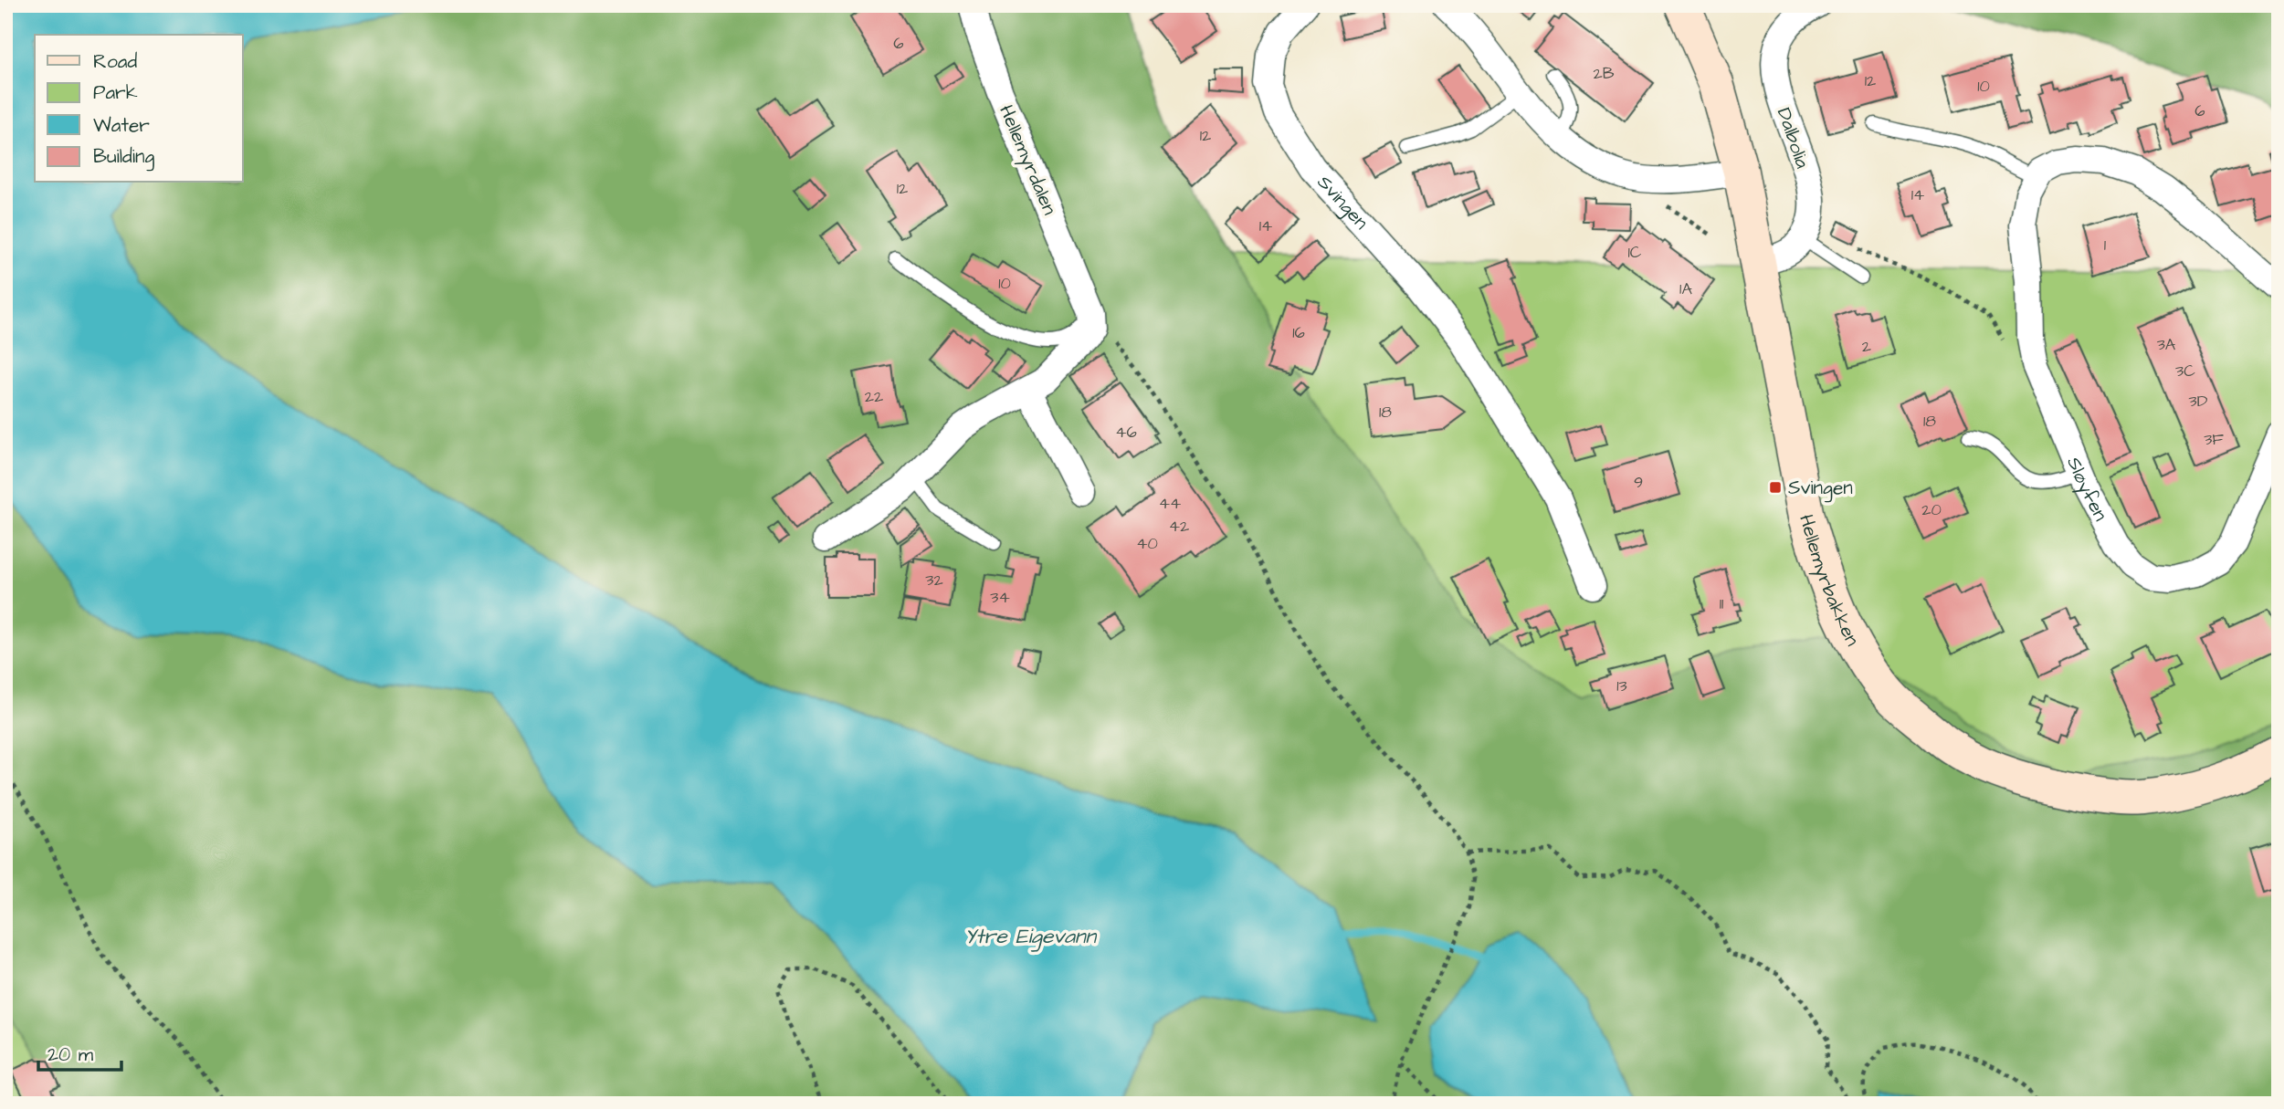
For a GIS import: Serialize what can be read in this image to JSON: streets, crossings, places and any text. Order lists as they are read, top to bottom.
{
  "streets": {
    "street": [
      "Dalbolia",
      "Hellemyrdalen",
      "Svingen",
      "Sløyfen",
      "Hellemyrbakken"
    ]
  },
  "water": ["Ytre Eigevann"],
  "places": {
    "transit": ["Svingen"]
  },
  "house_numbers": [
    "6",
    "2B",
    "12",
    "10",
    "6",
    "12",
    "12",
    "14",
    "14",
    "1",
    "1C",
    "10",
    "1A",
    "16",
    "3A",
    "2",
    "3C",
    "22",
    "3D",
    "18",
    "18",
    "46",
    "3F",
    "9",
    "44",
    "20",
    "42",
    "40",
    "32",
    "34",
    "11",
    "13"
  ],
  "legend": [
    "Road",
    "Park",
    "Water",
    "Building"
  ],
  "scale_bar": "20 m"
}
